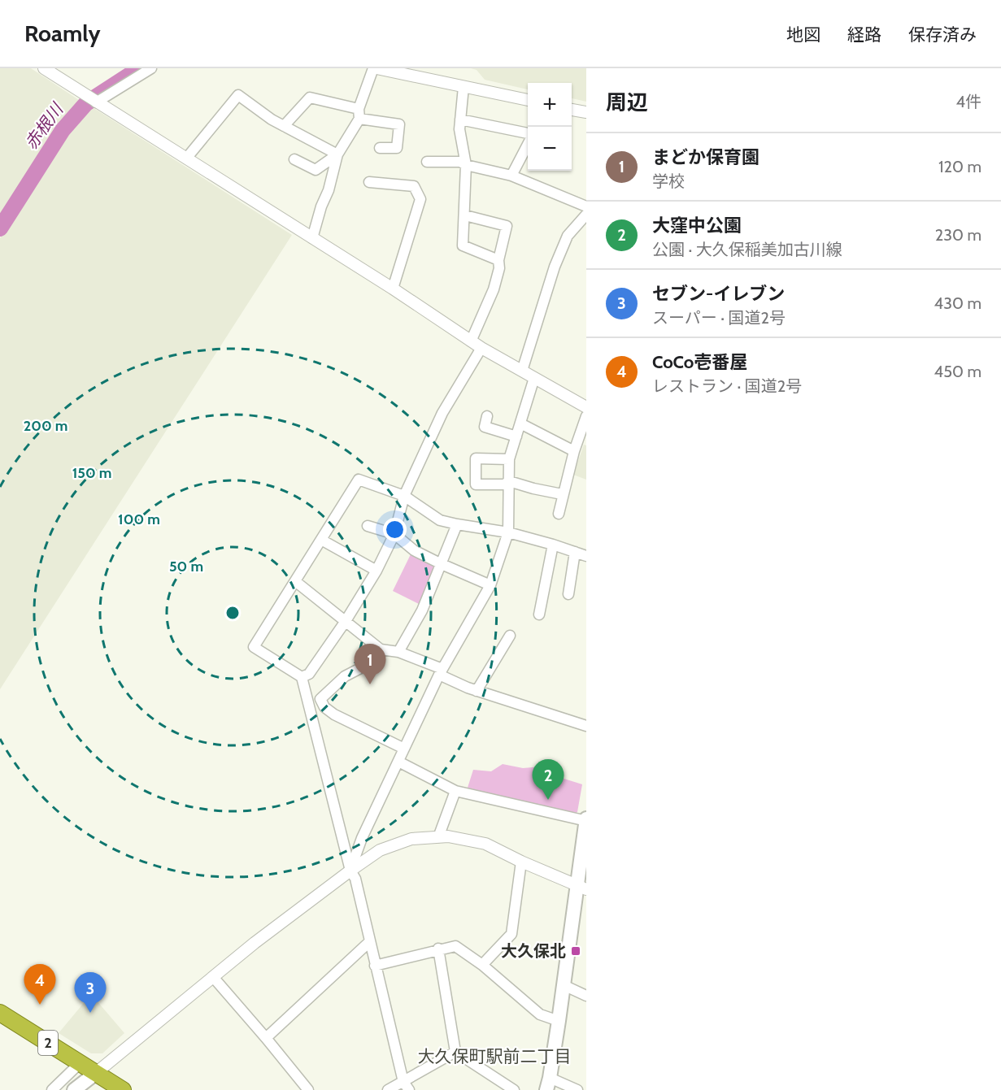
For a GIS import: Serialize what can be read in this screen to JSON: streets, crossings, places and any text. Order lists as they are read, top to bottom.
{
  "streets": {
    "highway": ["2"]
  },
  "districts": ["大久保町駅前二丁目"],
  "water": ["赤根川"],
  "places": {
    "transit": ["大久保北"]
  },
  "page": {
    "header": "Roamly",
    "nav": ["地図", "経路", "保存済み"],
    "heading": ["周辺", "4件"],
    "map_buttons": ["+", "−"],
    "list": [
      {
        "mark": "1",
        "name": "まどか保育園",
        "note": "学校",
        "value": "120 m"
      },
      {
        "mark": "2",
        "name": "大窪中公園",
        "note": "公園 · 大久保稲美加古川線",
        "value": "230 m"
      },
      {
        "mark": "3",
        "name": "セブン-イレブン",
        "note": "スーパー · 国道2号",
        "value": "430 m"
      },
      {
        "mark": "4",
        "name": "CoCo壱番屋",
        "note": "レストラン · 国道2号",
        "value": "450 m"
      }
    ],
    "pins": [
      "1",
      "2",
      "4",
      "3"
    ]
  },
  "rings": [
    "200 m",
    "150 m",
    "100 m",
    "50 m"
  ]
}
